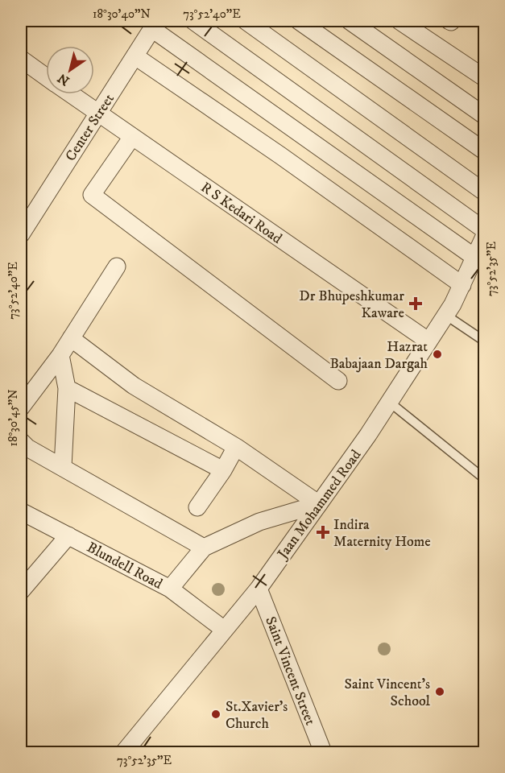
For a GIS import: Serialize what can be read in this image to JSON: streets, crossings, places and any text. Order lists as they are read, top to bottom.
{
  "streets": {
    "street": [
      "Center Street",
      "R S Kedari Road",
      "Jaan Mohammed Road",
      "Blundell Road",
      "Saint Vincent Street"
    ]
  },
  "crossings": [
    ["Center Street", "R S Kedari Road"],
    ["R S Kedari Road", "Jaan Mohammed Road"],
    ["Jaan Mohammed Road", "Blundell Road"],
    ["Jaan Mohammed Road", "Saint Vincent Street"]
  ],
  "places": {
    "health": ["Dr Bhupeshkumar Kaware", "Indira Maternity Home"],
    "other": ["Hazrat Babajaan Dargah", "Saint Vincent's School", "St.Xavier's Church"]
  },
  "north": "bottom left",
  "coordinates": [
    "18°30'40\"N",
    "73°52'40\"E",
    "73°52'35\"E",
    "18°30'45\"N"
  ]
}
